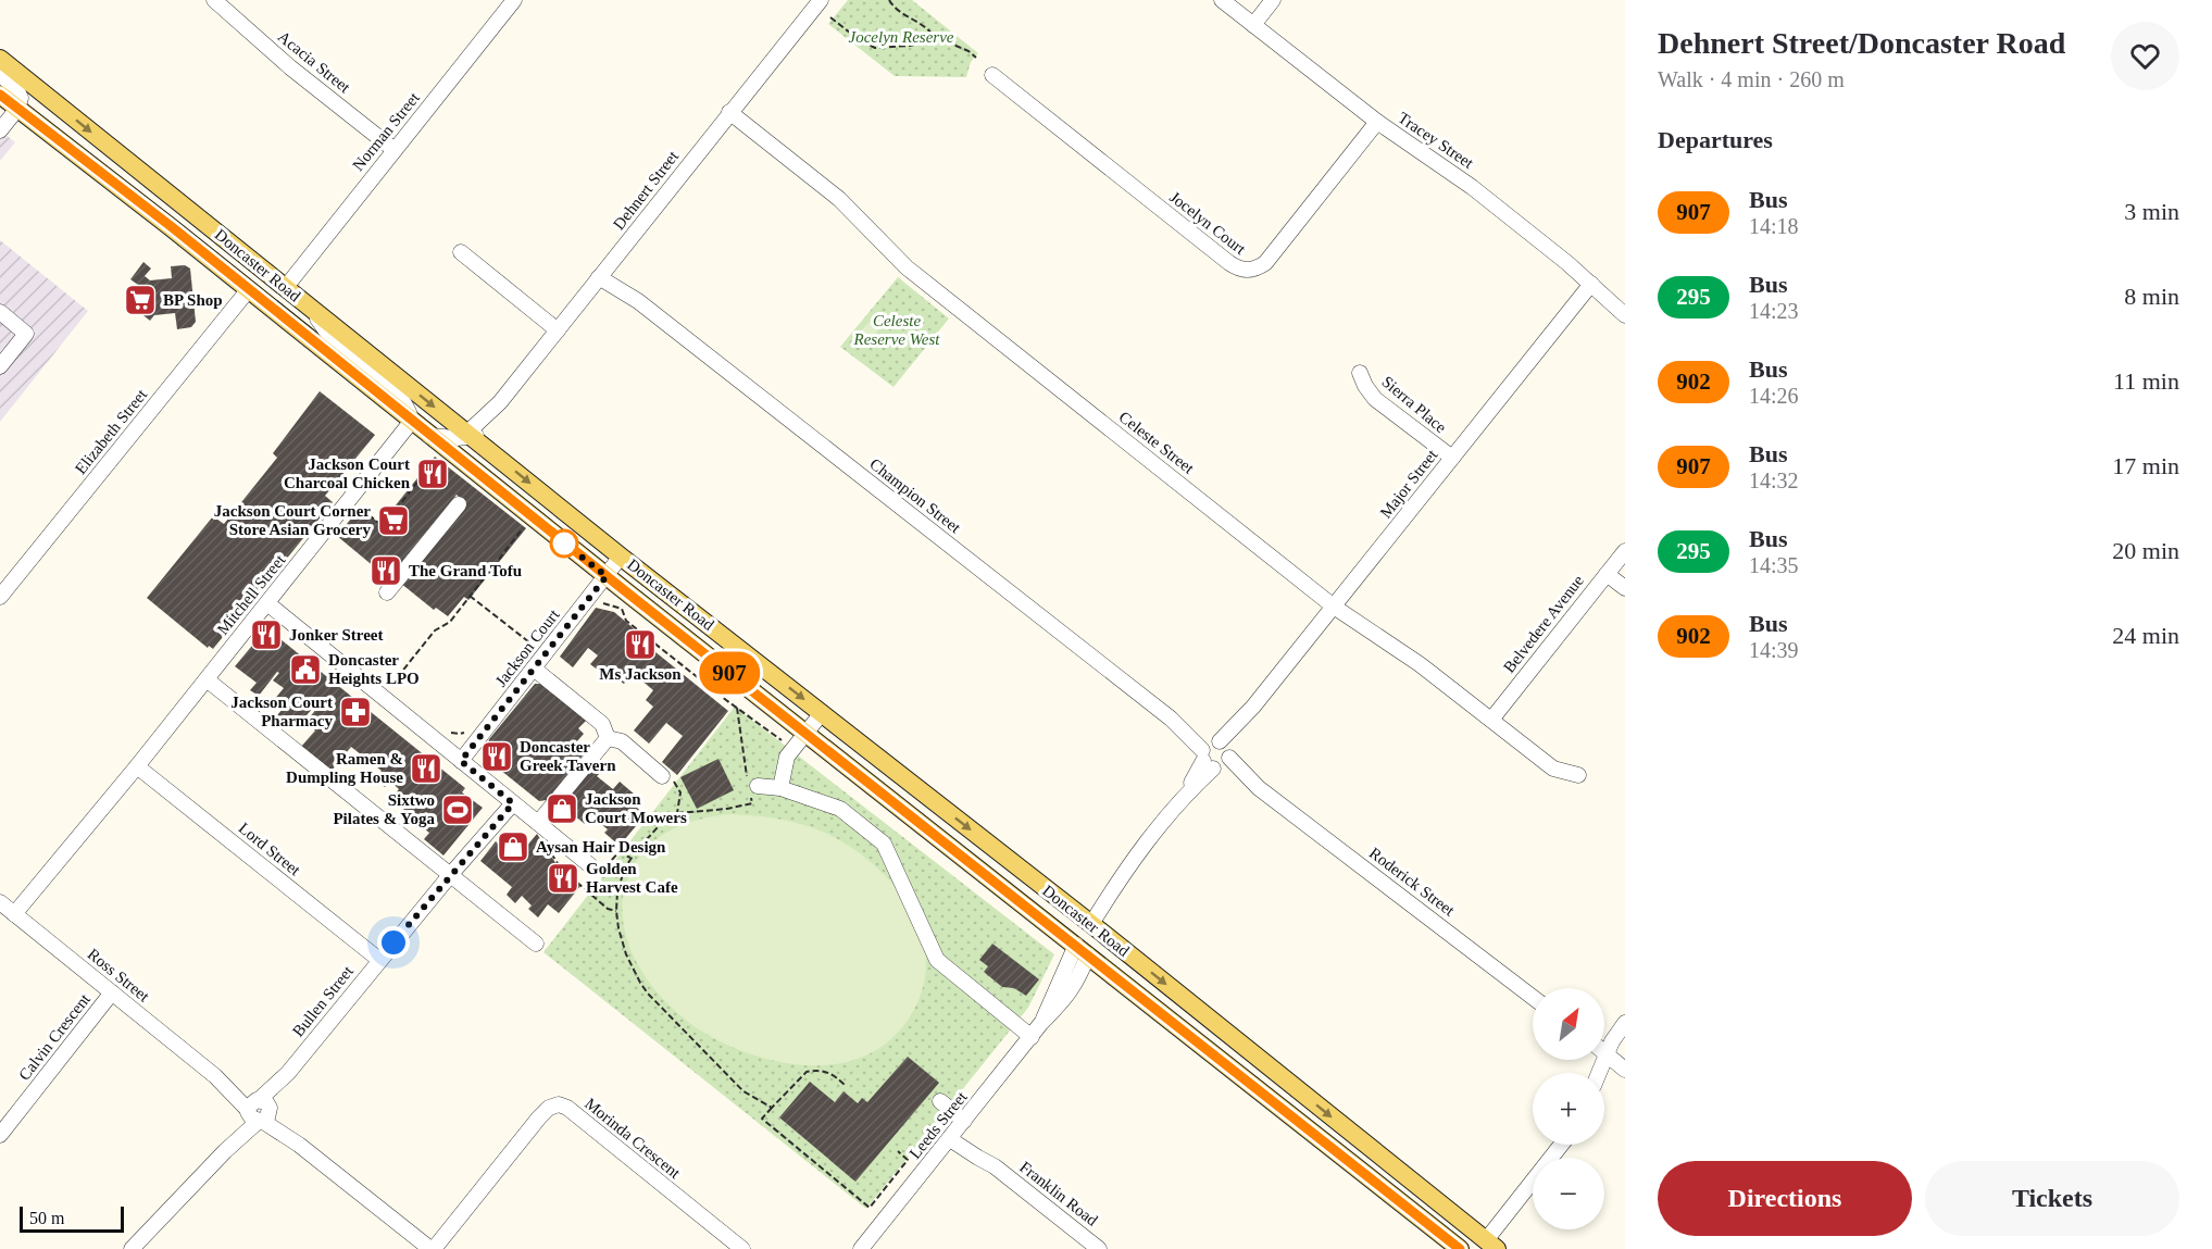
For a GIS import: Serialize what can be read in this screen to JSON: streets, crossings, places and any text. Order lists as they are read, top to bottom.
{
  "streets": {
    "main road": ["Doncaster Road"],
    "street": [
      "Acacia Street",
      "Norman Street",
      "Tracey Street",
      "Dehnert Street",
      "Jocelyn Court",
      "Sierra Place",
      "Elizabeth Street",
      "Celeste Street",
      "Major Street",
      "Champion Street",
      "Mitchell Street",
      "Belvedere Avenue",
      "Jackson Court",
      "Lord Street",
      "Roderick Street",
      "Ross Street",
      "Bullen Street",
      "Calvin Crescent",
      "Leeds Street",
      "Morinda Crescent",
      "Franklin Road"
    ]
  },
  "crossings": [
    ["Acacia Street", "Norman Street"],
    ["Norman Street", "Doncaster Road"],
    ["Tracey Street", "Jocelyn Court"],
    ["Tracey Street", "Major Street"],
    ["Dehnert Street", "Doncaster Road"],
    ["Dehnert Street", "Celeste Street"],
    ["Dehnert Street", "Champion Street"],
    ["Doncaster Road", "Elizabeth Street"],
    ["Doncaster Road", "Major Street"],
    ["Doncaster Road", "Mitchell Street"],
    ["Doncaster Road", "Jackson Court"],
    ["Doncaster Road", "Leeds Street"],
    ["Sierra Place", "Major Street"],
    ["Celeste Street", "Major Street"],
    ["Celeste Street", "Belvedere Avenue"],
    ["Major Street", "Champion Street"],
    ["Major Street", "Roderick Street"],
    ["Champion Street", "Roderick Street"],
    ["Mitchell Street", "Lord Street"],
    ["Mitchell Street", "Ross Street"],
    ["Lord Street", "Bullen Street"],
    ["Ross Street", "Bullen Street"],
    ["Ross Street", "Calvin Crescent"],
    ["Ross Street", "Morinda Crescent"],
    ["Leeds Street", "Franklin Road"]
  ],
  "parks": ["Jocelyn Reserve", "Celeste Reserve West"],
  "places": {
    "supermarket": ["BP Shop", "Jackson Court Corner Store Asian Grocery"],
    "restaurant": [
      "Jackson Court Charcoal Chicken",
      "The Grand Tofu",
      "Jonker Street",
      "Ms Jackson",
      "Doncaster Greek Tavern",
      "Ramen & Dumpling House",
      "Golden Harvest Cafe"
    ],
    "public building": ["Doncaster Heights LPO"],
    "pharmacy": ["Jackson Court Pharmacy"],
    "shop": ["Jackson Court Mowers", "Aysan Hair Design"],
    "sports": ["Sixtwo Pilates & Yoga"]
  },
  "lines": ["bus line 907"],
  "scale_bar": "50 m",
  "north": "top right",
  "page": {
    "on_map": "907",
    "heading": [
      ["Dehnert Street/Doncaster Road", "Walk · 4 min · 260 m"],
      "Departures"
    ],
    "list": [
      {
        "mark": "907",
        "name": "Bus",
        "note": "14:18",
        "value": "3 min"
      },
      {
        "mark": "295",
        "name": "Bus",
        "note": "14:23",
        "value": "8 min"
      },
      {
        "mark": "902",
        "name": "Bus",
        "note": "14:26",
        "value": "11 min"
      },
      {
        "mark": "907",
        "name": "Bus",
        "note": "14:32",
        "value": "17 min"
      },
      {
        "mark": "295",
        "name": "Bus",
        "note": "14:35",
        "value": "20 min"
      },
      {
        "mark": "902",
        "name": "Bus",
        "note": "14:39",
        "value": "24 min"
      }
    ],
    "map_buttons": ["+", "−"],
    "buttons": ["Directions", "Tickets"],
    "scale": "50 m"
  }
}
